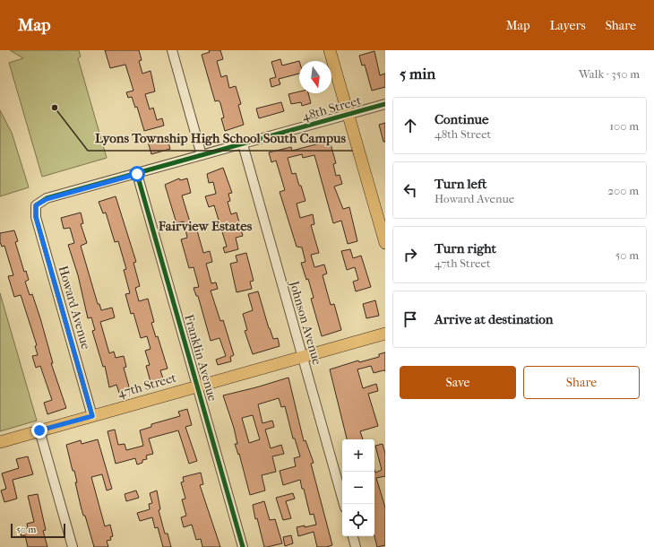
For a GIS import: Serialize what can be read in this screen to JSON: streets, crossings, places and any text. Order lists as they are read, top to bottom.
{
  "streets": {
    "main road": ["47th Street"],
    "street": [
      "48th Street",
      "Howard Avenue",
      "Johnson Avenue",
      "Franklin Avenue"
    ]
  },
  "crossings": [
    ["48th Street", "Howard Avenue"],
    ["48th Street", "Johnson Avenue"],
    ["48th Street", "Franklin Avenue"],
    ["Howard Avenue", "47th Street"],
    ["Johnson Avenue", "47th Street"],
    ["Franklin Avenue", "47th Street"]
  ],
  "districts": ["Fairview Estates"],
  "places": ["Lyons Township High School South Campus"],
  "scale_bar": "50 m",
  "north": "bottom",
  "page": {
    "header": "Map",
    "nav": ["Map", "Layers", "Share"],
    "heading": ["5 min", "Walk · 350 m"],
    "list": [
      ["Continue", "48th Street", "100 m"],
      ["Turn left", "Howard Avenue", "200 m"],
      ["Turn right", "47th Street", "50 m"],
      "Arrive at destination"
    ],
    "buttons": ["Save", "Share"],
    "map_buttons": ["+", "−"],
    "scale": "50 m"
  }
}
